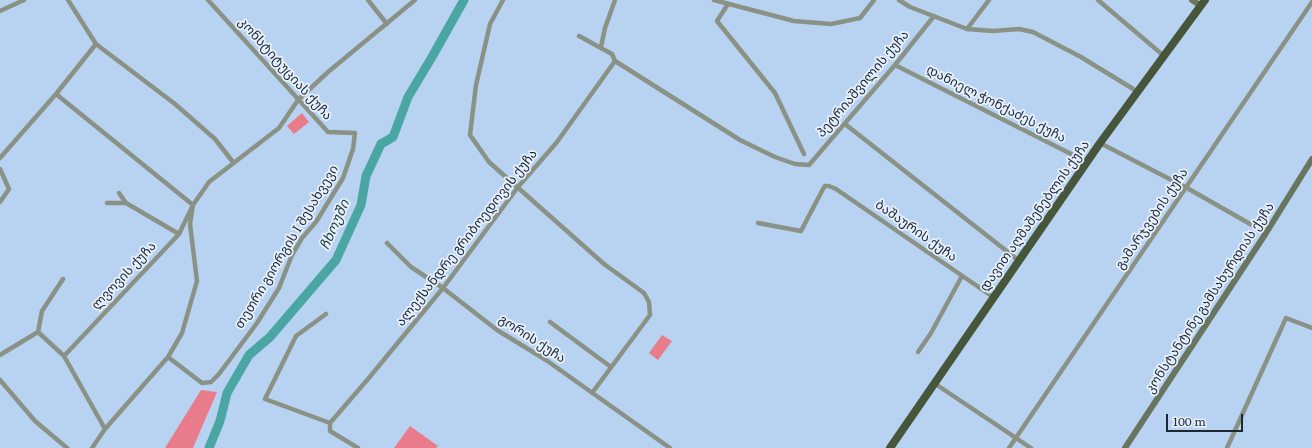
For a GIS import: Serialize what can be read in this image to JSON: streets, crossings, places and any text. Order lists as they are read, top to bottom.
{
  "streets": {
    "highway": ["დავით აღმაშენებლის ქუჩა"],
    "main road": ["კონსტანტინე გამსახურდიას ქუჩა"],
    "street": [
      "კონსტიტუციას ქუჩა",
      "პეტრიაშვილის ქუჩა",
      "დანიელ ჭონქაძეს ქუჩა",
      "გამარჯვების ქუჩა",
      "ბაშაურის ქუჩა",
      "ალექსანდრე გრიბოედოვის ქუჩა",
      "თეთრი გიორგის I შესახვევი",
      "ლვოვის ქუჩა",
      "გორის ქუჩა"
    ]
  },
  "crossings": [
    ["კონსტიტუციას ქუჩა", "თეთრი გიორგის I შესახვევი"],
    ["კონსტიტუციას ქუჩა", "ლვოვის ქუჩა"],
    ["პეტრიაშვილის ქუჩა", "დანიელ ჭონქაძეს ქუჩა"],
    ["პეტრიაშვილის ქუჩა", "ალექსანდრე გრიბოედოვის ქუჩა"],
    ["დანიელ ჭონქაძეს ქუჩა", "დავით აღმაშენებლის ქუჩა"],
    ["დავით აღმაშენებლის ქუჩა", "ბაშაურის ქუჩა"],
    ["ალექსანდრე გრიბოედოვის ქუჩა", "გორის ქუჩა"]
  ],
  "water": ["ჩხოუში"],
  "scale_bar": "100 m"
}
